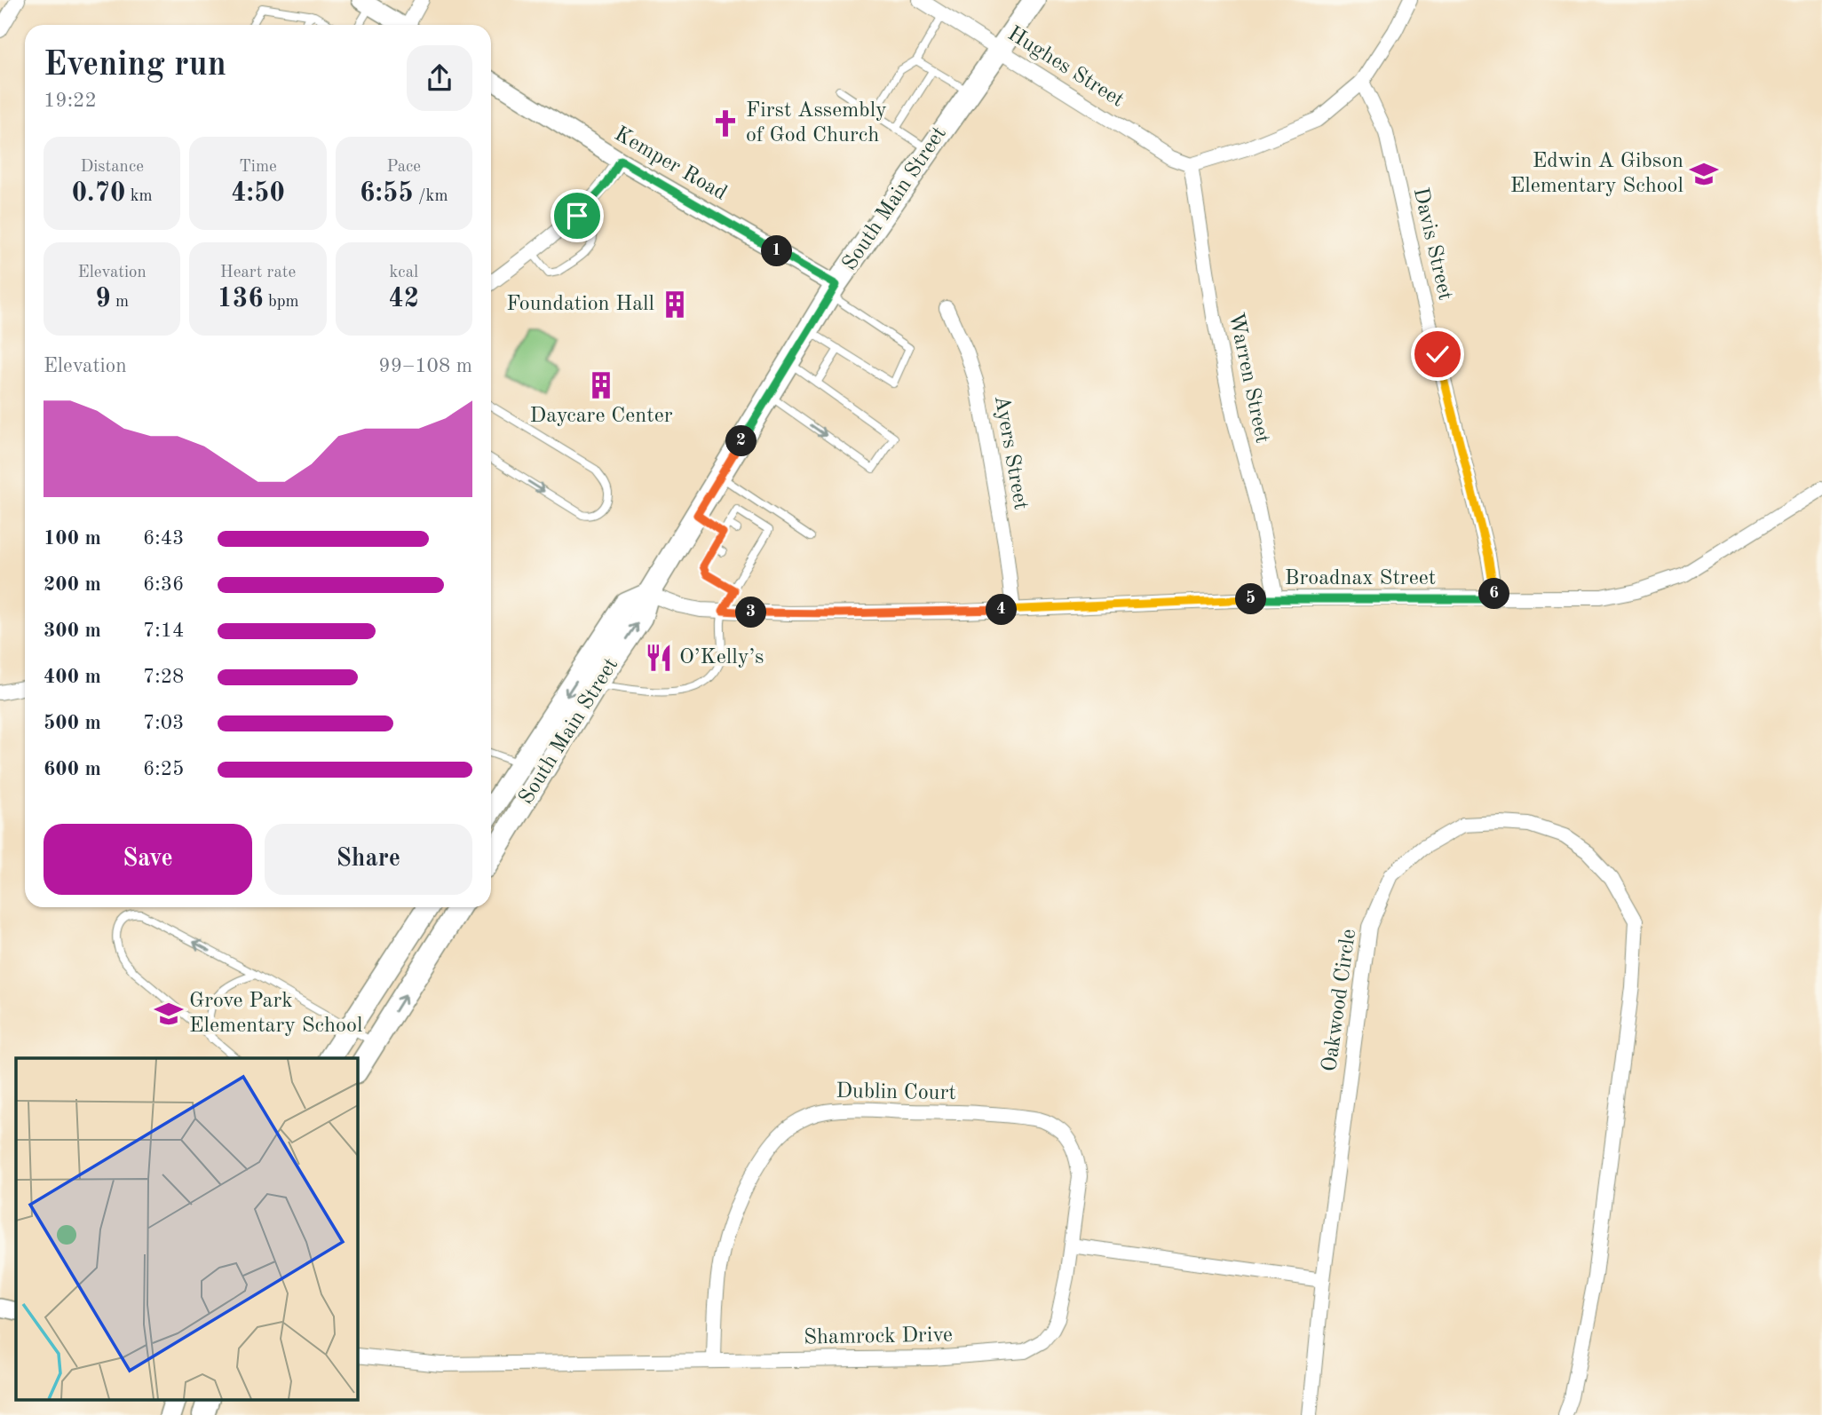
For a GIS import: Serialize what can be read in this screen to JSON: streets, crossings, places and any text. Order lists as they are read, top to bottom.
{
  "streets": {
    "main road": ["South Main Street"],
    "street": [
      "Hughes Street",
      "Kemper Road",
      "Davis Street",
      "Warren Street",
      "Ayers Street",
      "Broadnax Street",
      "Oakwood Circle",
      "Dublin Court",
      "Shamrock Drive"
    ]
  },
  "crossings": [
    ["Hughes Street", "South Main Street"],
    ["Hughes Street", "Warren Street"],
    ["Kemper Road", "South Main Street"],
    ["South Main Street", "Broadnax Street"],
    ["Davis Street", "Broadnax Street"],
    ["Warren Street", "Broadnax Street"],
    ["Ayers Street", "Broadnax Street"],
    ["Dublin Court", "Shamrock Drive"]
  ],
  "places": {
    "church": ["First Assembly of God Church"],
    "school or university": ["Edwin A Gibson Elementary School", "Grove Park Elementary School"],
    "building": ["Foundation Hall", "Daycare Center"],
    "restaurant": ["O’Kelly’s"]
  },
  "page": {
    "heading": ["Evening run", "19:22"],
    "stats": [
      ["Distance", "0.70 km"],
      ["Time", "4:50"],
      ["Pace", "6:55 /km"],
      ["Elevation", "9 m"],
      ["Heart rate", "136 bpm"],
      ["kcal", "42"]
    ],
    "pins": [
      "1",
      "2",
      "6",
      "5",
      "4",
      "3"
    ],
    "chart": ["Elevation", "99–108 m"],
    "list": [
      {
        "name": "100 m",
        "note": "6:43"
      },
      {
        "name": "200 m",
        "note": "6:36"
      },
      {
        "name": "300 m",
        "note": "7:14"
      },
      {
        "name": "400 m",
        "note": "7:28"
      },
      {
        "name": "500 m",
        "note": "7:03"
      },
      {
        "name": "600 m",
        "note": "6:25"
      }
    ],
    "buttons": ["Save", "Share"]
  }
}
